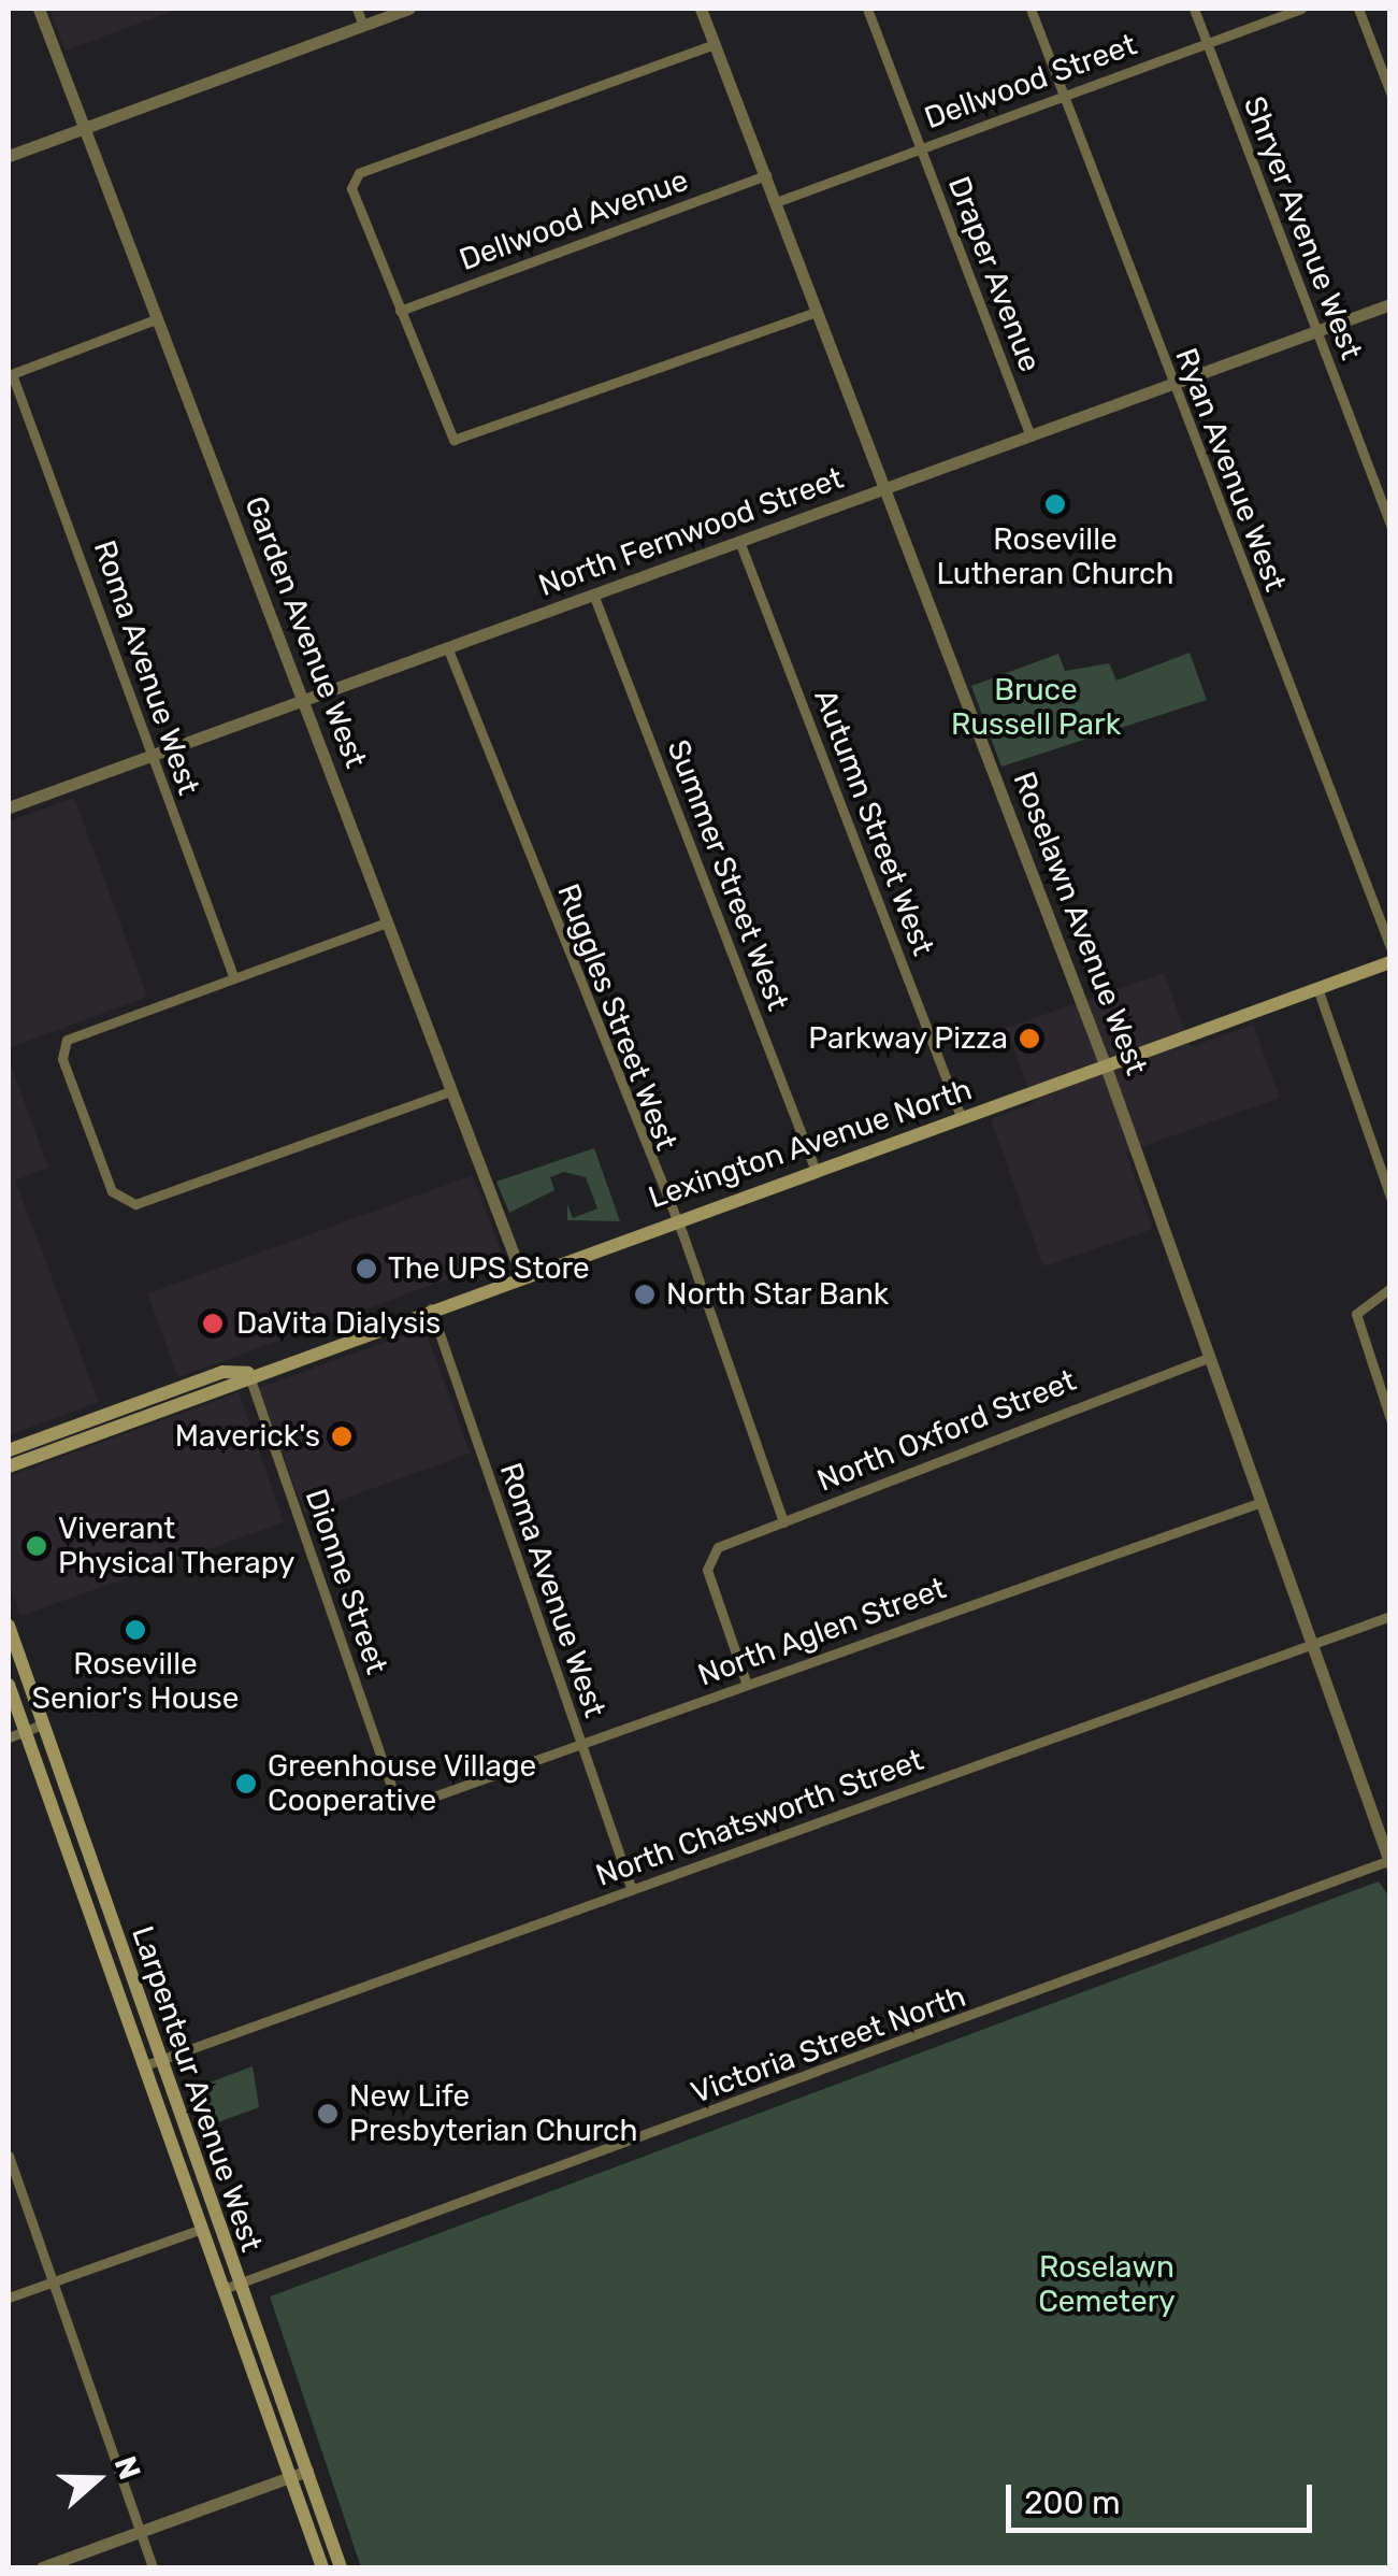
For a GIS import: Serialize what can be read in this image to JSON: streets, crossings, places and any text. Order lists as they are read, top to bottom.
{
  "streets": {
    "main road": ["Lexington Avenue North", "Larpenteur Avenue West"],
    "street": [
      "Dellwood Street",
      "Dellwood Avenue",
      "Shryer Avenue West",
      "Draper Avenue",
      "Ryan Avenue West",
      "North Fernwood Street",
      "Garden Avenue West",
      "Roma Avenue West",
      "Autumn Street West",
      "Summer Street West",
      "Roselawn Avenue West",
      "Ruggles Street West",
      "North Oxford Street",
      "Dionne Street",
      "North Aglen Street",
      "North Chatsworth Street",
      "Victoria Street North"
    ]
  },
  "crossings": [
    ["Dellwood Street", "Shryer Avenue West"],
    ["Dellwood Street", "Draper Avenue"],
    ["Dellwood Street", "Ryan Avenue West"],
    ["Dellwood Street", "Roselawn Avenue West"],
    ["Dellwood Avenue", "Roselawn Avenue West"],
    ["Shryer Avenue West", "North Fernwood Street"],
    ["Draper Avenue", "North Fernwood Street"],
    ["Ryan Avenue West", "North Fernwood Street"],
    ["North Fernwood Street", "Garden Avenue West"],
    ["North Fernwood Street", "Roma Avenue West"],
    ["North Fernwood Street", "Autumn Street West"],
    ["North Fernwood Street", "Summer Street West"],
    ["North Fernwood Street", "Roselawn Avenue West"],
    ["North Fernwood Street", "Ruggles Street West"],
    ["Garden Avenue West", "Lexington Avenue North"],
    ["Roma Avenue West", "Lexington Avenue North"],
    ["Roma Avenue West", "North Aglen Street"],
    ["Roma Avenue West", "North Chatsworth Street"],
    ["Autumn Street West", "Lexington Avenue North"],
    ["Summer Street West", "Lexington Avenue North"],
    ["Roselawn Avenue West", "Lexington Avenue North"],
    ["Roselawn Avenue West", "North Oxford Street"],
    ["Roselawn Avenue West", "North Aglen Street"],
    ["Roselawn Avenue West", "North Chatsworth Street"],
    ["Roselawn Avenue West", "Victoria Street North"],
    ["Ruggles Street West", "Lexington Avenue North"],
    ["Ruggles Street West", "North Oxford Street"],
    ["Lexington Avenue North", "Dionne Street"],
    ["North Oxford Street", "North Aglen Street"],
    ["Dionne Street", "North Aglen Street"],
    ["North Chatsworth Street", "Larpenteur Avenue West"],
    ["Victoria Street North", "Larpenteur Avenue West"]
  ],
  "parks": ["Bruce Russell Park", "Roselawn Cemetery"],
  "places": [
    "Roseville Lutheran Church",
    "Parkway Pizza",
    "The UPS Store",
    "North Star Bank",
    "DaVita Dialysis",
    "Maverick's",
    "Viverant Physical Therapy",
    "Roseville Senior's House",
    "Greenhouse Village Cooperative",
    "New Life Presbyterian Church"
  ],
  "scale_bar": "200 m",
  "north": "right"
}
